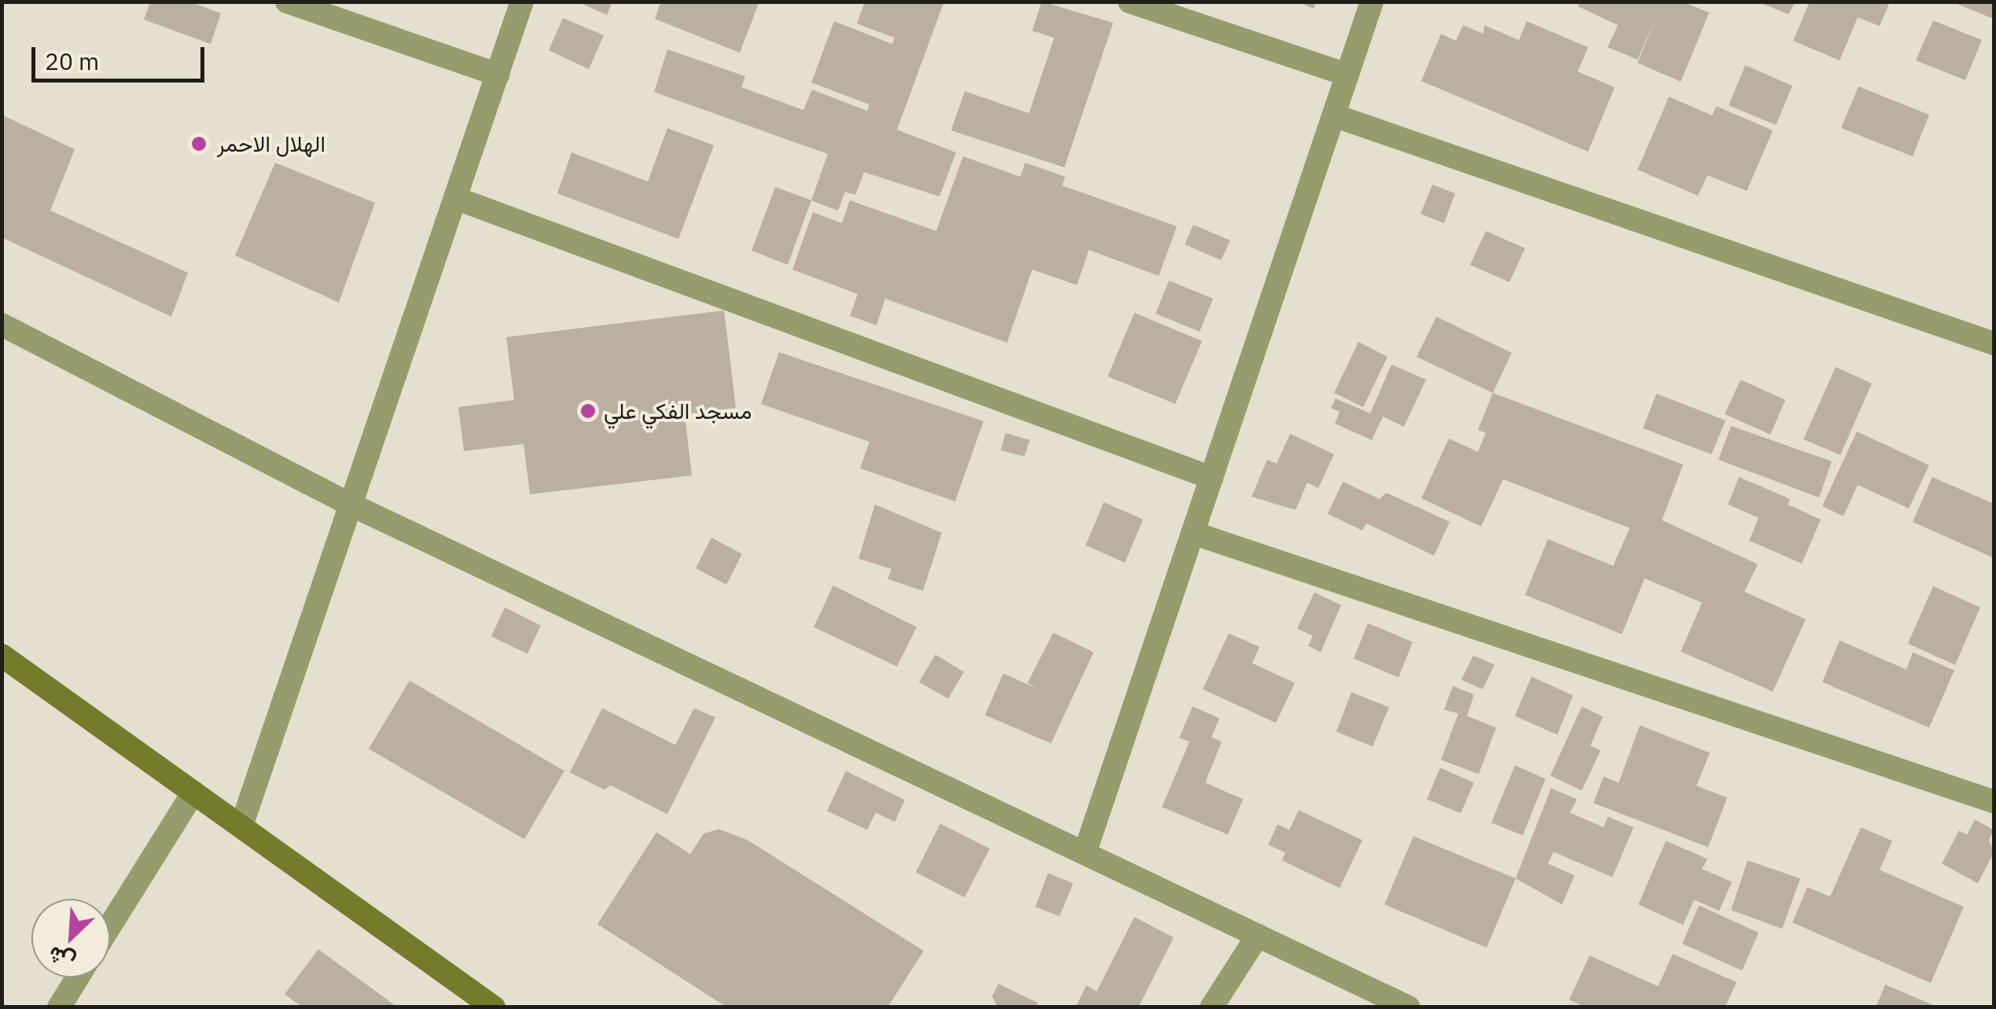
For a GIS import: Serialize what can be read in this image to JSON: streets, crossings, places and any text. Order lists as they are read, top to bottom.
{
  "places": ["الهلال الاحمر", "مسجد الفكي علي"],
  "scale_bar": "20 m",
  "north": "bottom left"
}
